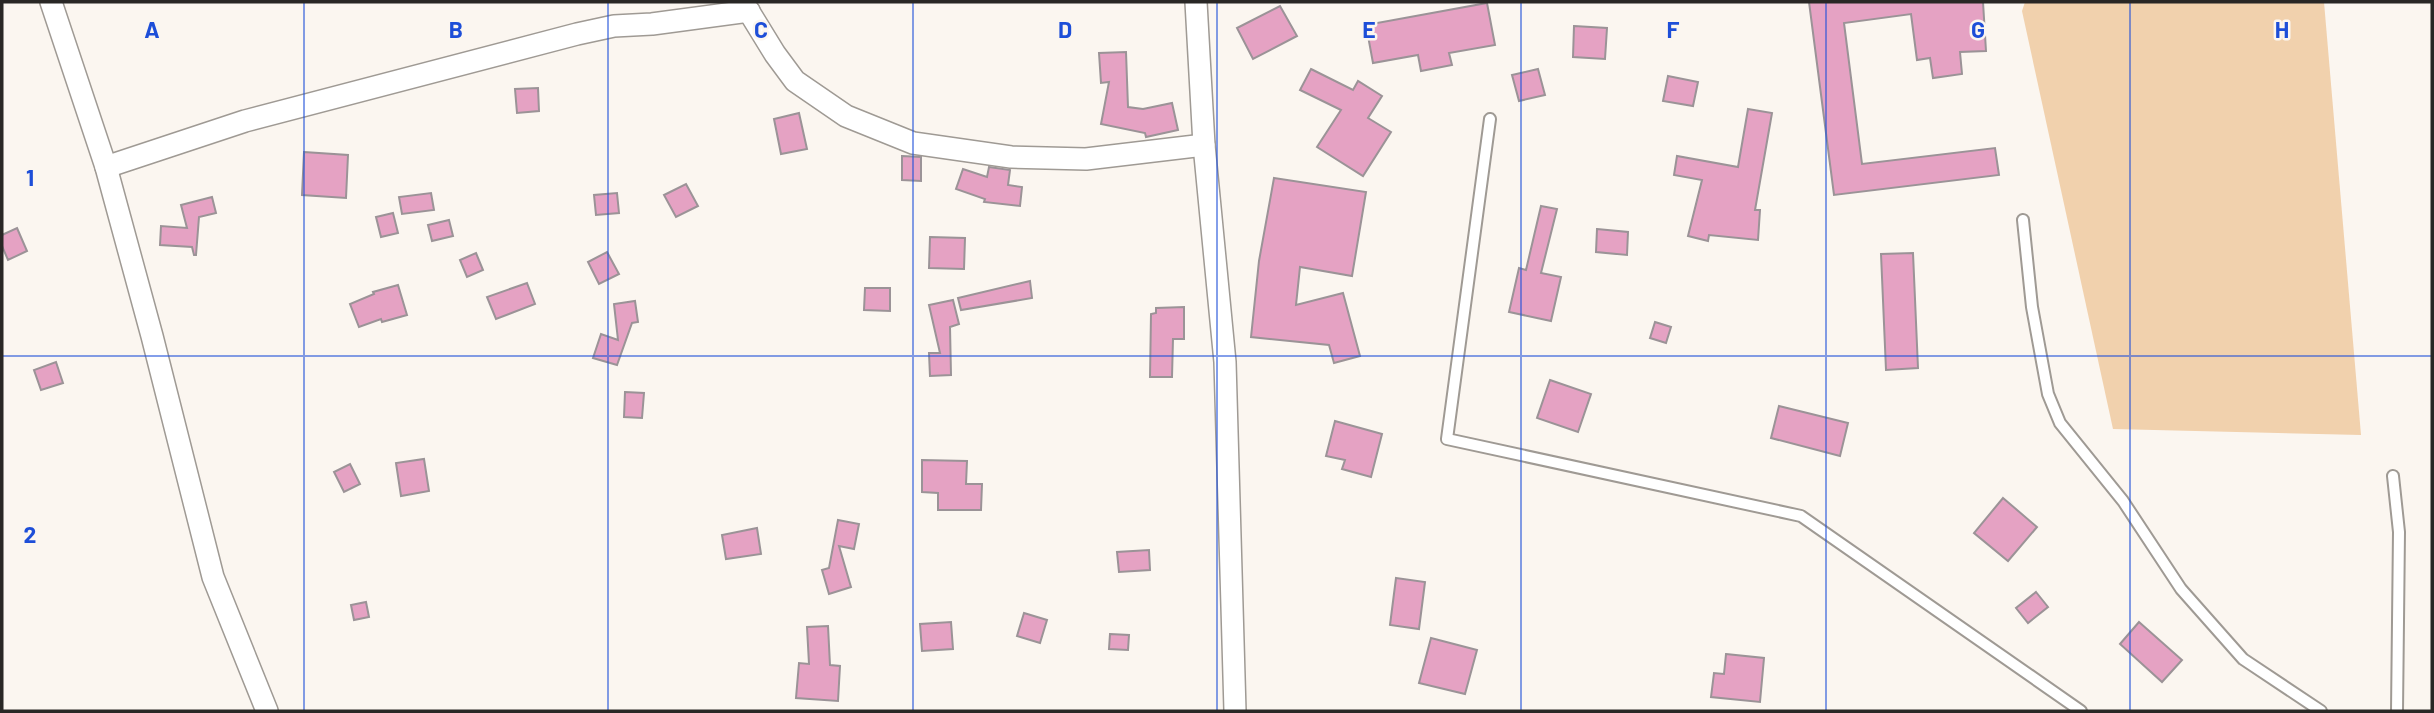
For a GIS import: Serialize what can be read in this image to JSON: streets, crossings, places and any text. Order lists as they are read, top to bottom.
{
  "grid": {
    "columns": [
      "A",
      "B",
      "C",
      "D",
      "E",
      "F",
      "G",
      "H"
    ],
    "rows": ["1", "2"]
  }
}
